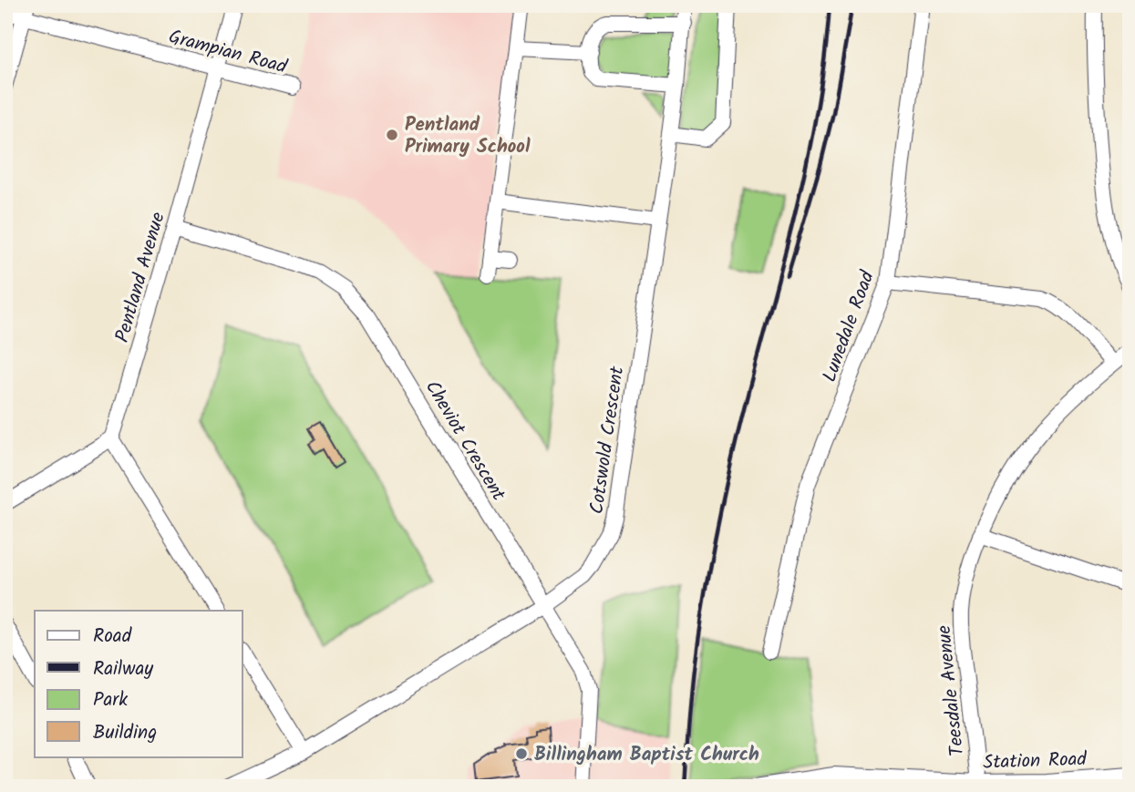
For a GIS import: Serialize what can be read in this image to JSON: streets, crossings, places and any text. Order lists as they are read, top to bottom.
{
  "streets": {
    "street": [
      "Grampian Road",
      "Pentland Avenue",
      "Lunedale Road",
      "Cheviot Crescent",
      "Cotswold Crescent",
      "Teesdale Avenue",
      "Station Road"
    ]
  },
  "crossings": [
    ["Grampian Road", "Pentland Avenue"],
    ["Pentland Avenue", "Cheviot Crescent"],
    ["Cheviot Crescent", "Cotswold Crescent"],
    ["Teesdale Avenue", "Station Road"]
  ],
  "places": ["Pentland Primary School", "Billingham Baptist Church"],
  "legend": [
    "Road",
    "Railway",
    "Park",
    "Building"
  ]
}
